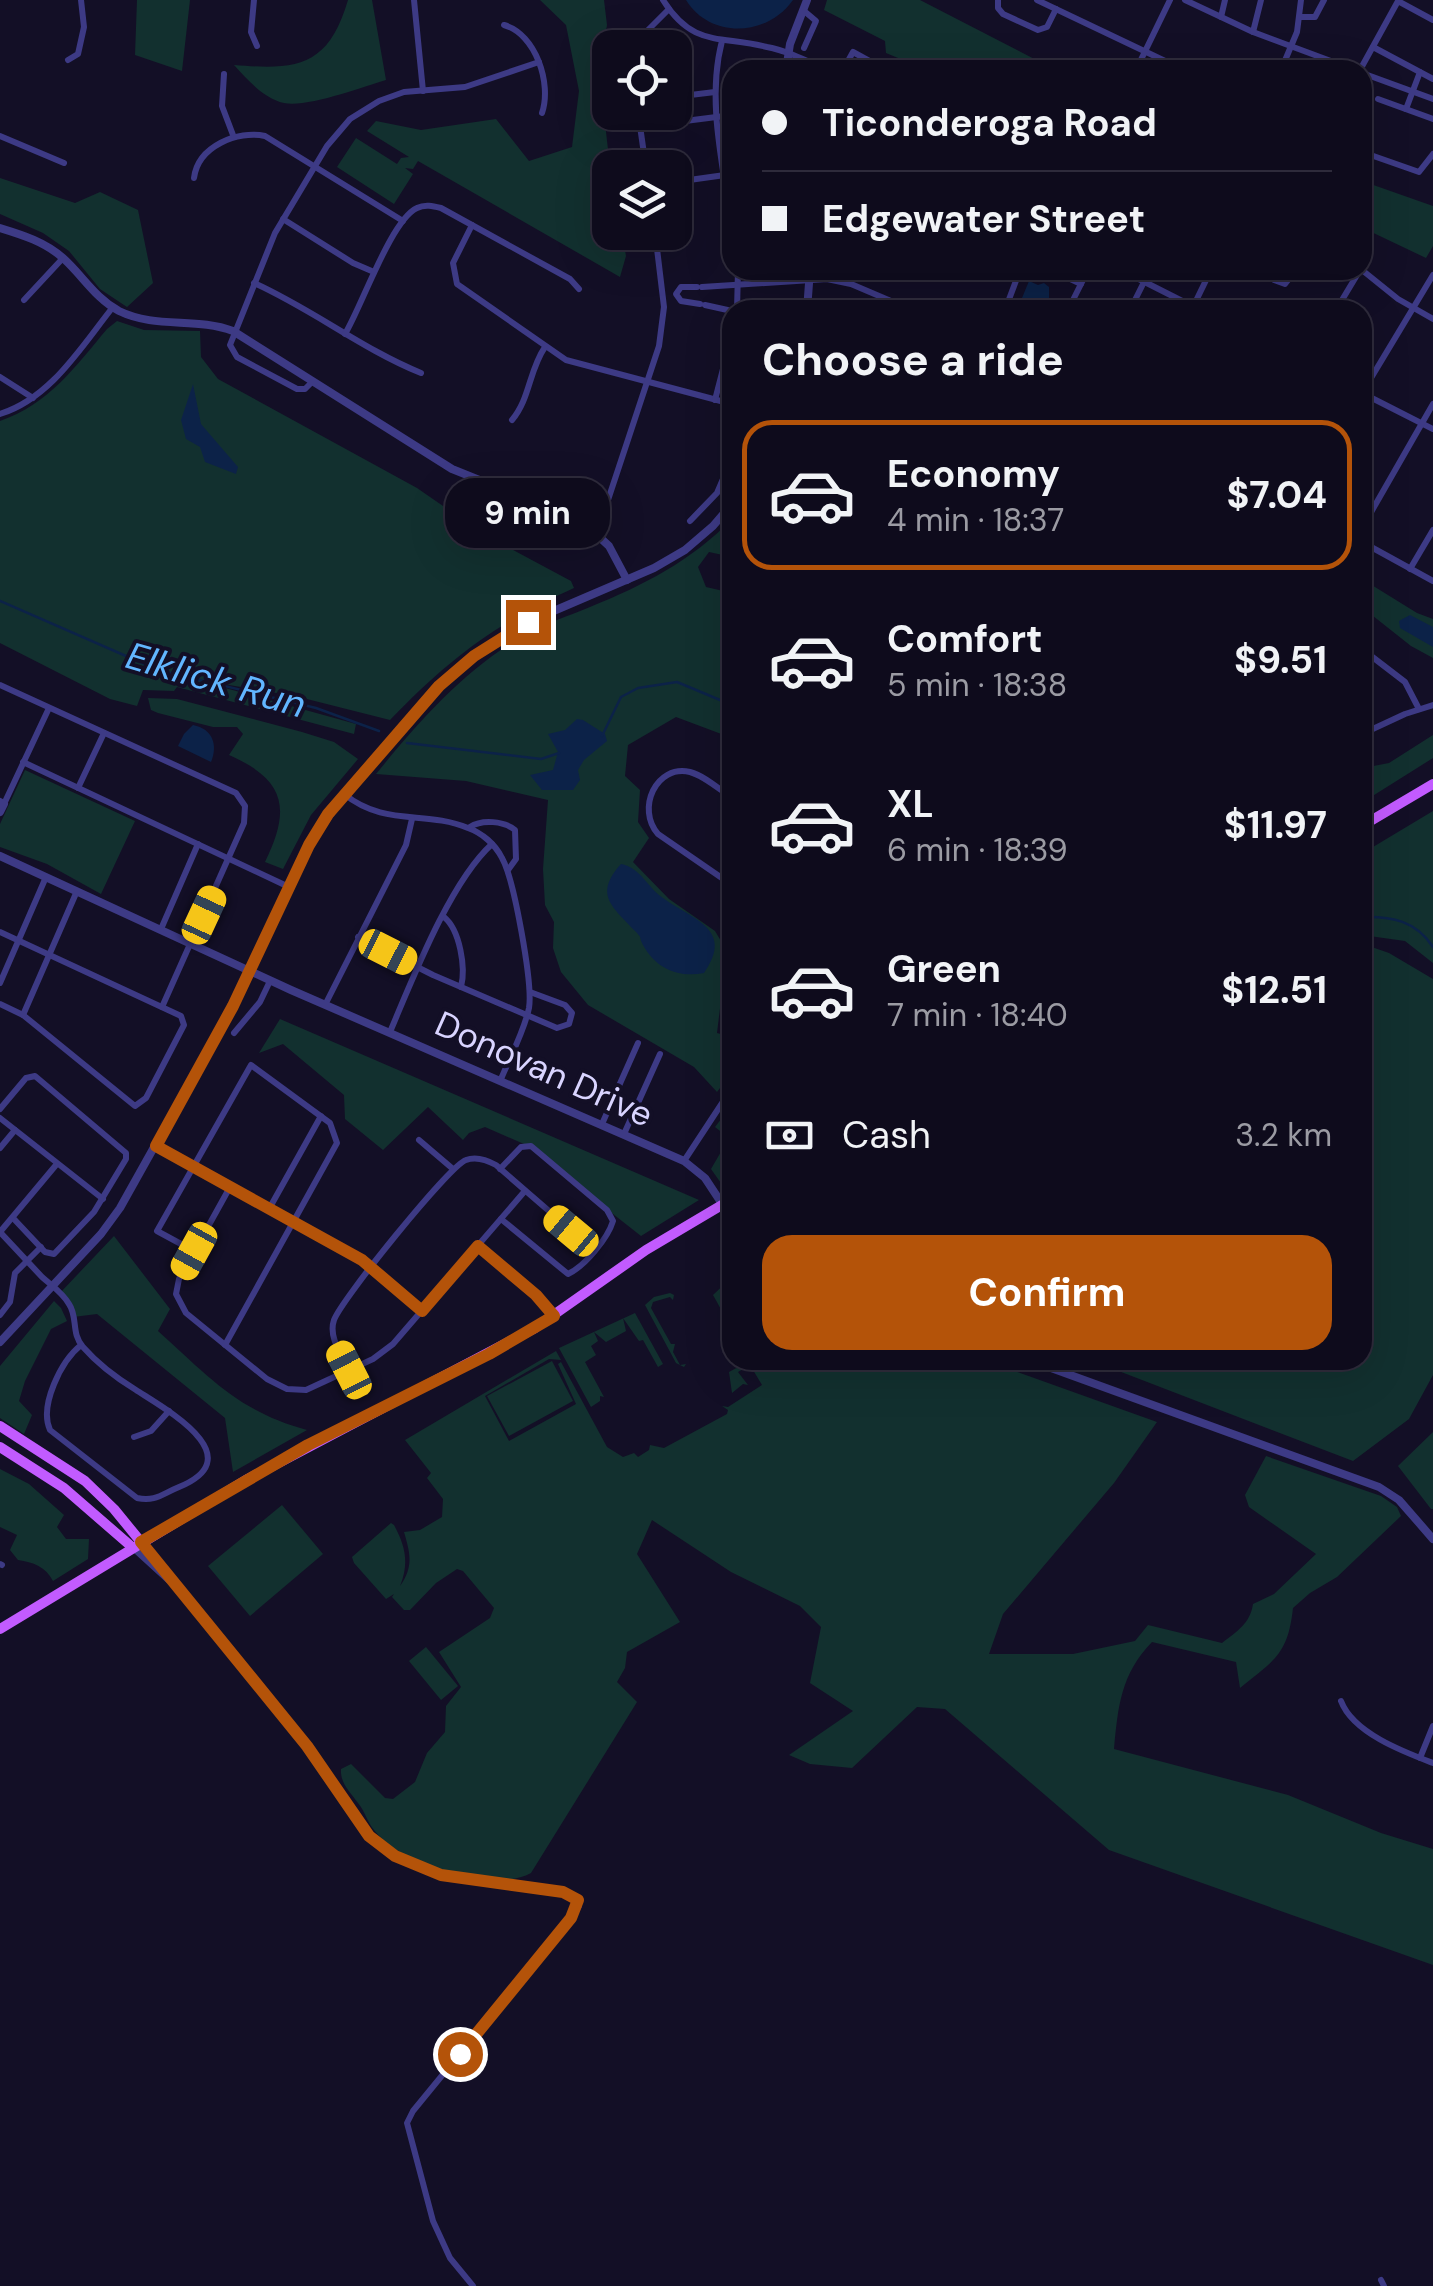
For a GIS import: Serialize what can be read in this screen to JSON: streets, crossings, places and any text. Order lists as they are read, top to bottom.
{
  "streets": {
    "street": ["Donovan Drive"]
  },
  "water": ["Elklick Run"],
  "page": {
    "banner": ["Ticonderoga Road", "Edgewater Street"],
    "heading": "Choose a ride",
    "list": [
      {
        "name": "Economy",
        "note": "4 min · 18:37",
        "value": "$7.04"
      },
      {
        "name": "Comfort",
        "note": "5 min · 18:38",
        "value": "$9.51"
      },
      {
        "name": "XL",
        "note": "6 min · 18:39",
        "value": "$11.97"
      },
      {
        "name": "Green",
        "note": "7 min · 18:40",
        "value": "$12.51"
      }
    ],
    "bubble": "9 min",
    "pay": ["Cash", "3.2 km"],
    "buttons": "Confirm"
  }
}
